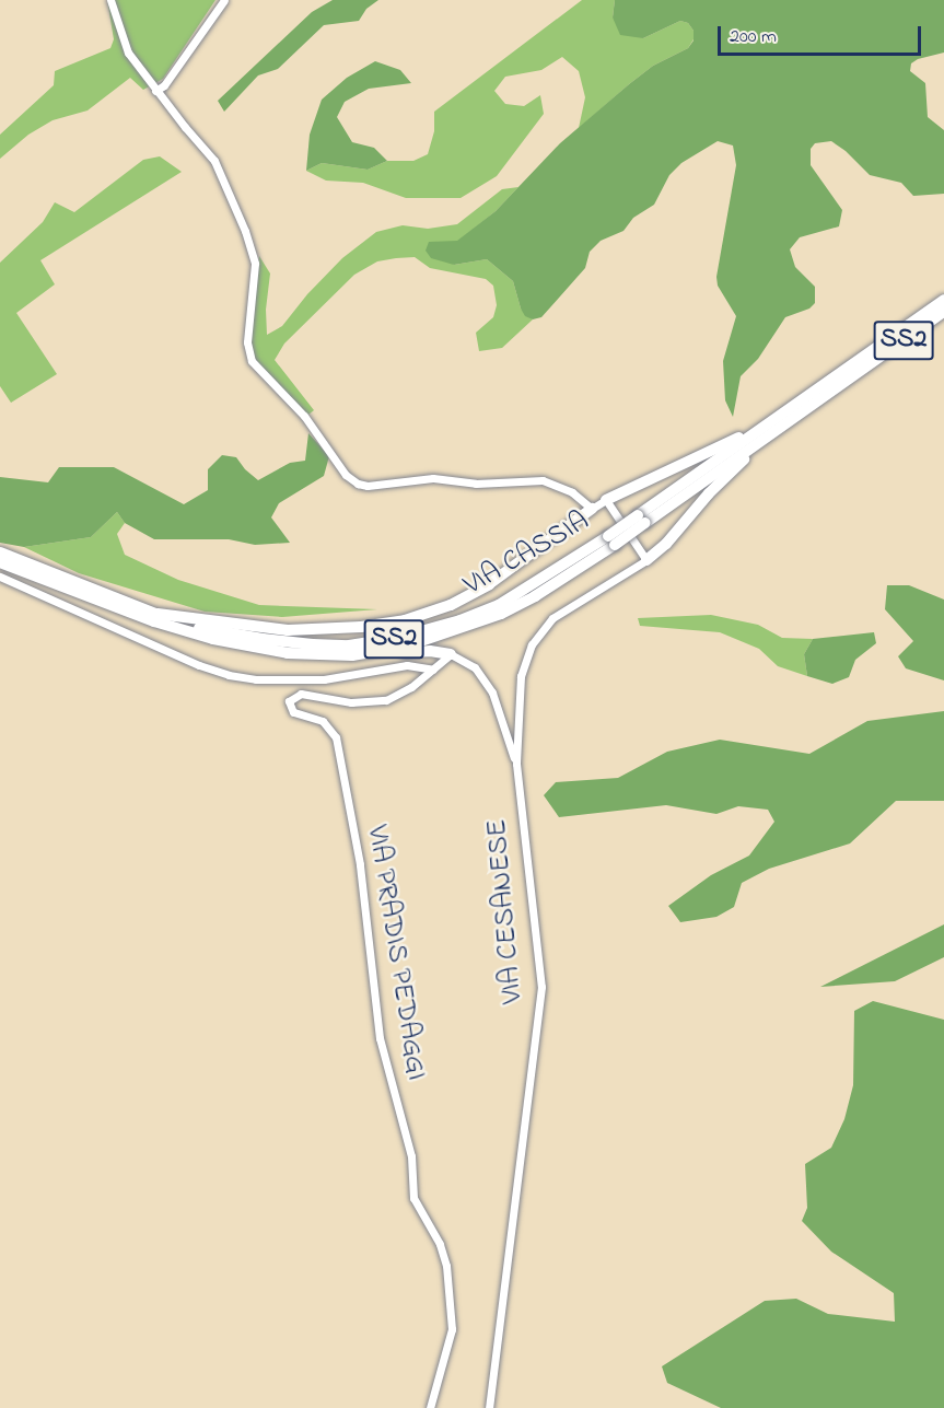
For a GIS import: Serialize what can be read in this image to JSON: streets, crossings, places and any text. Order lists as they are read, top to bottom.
{
  "streets": {
    "highway": ["SS2", "VIA CASSIA"],
    "street": ["VIA CESANESE", "VIA PRADIS PEDAGGI"]
  },
  "scale_bar": "200 m"
}
